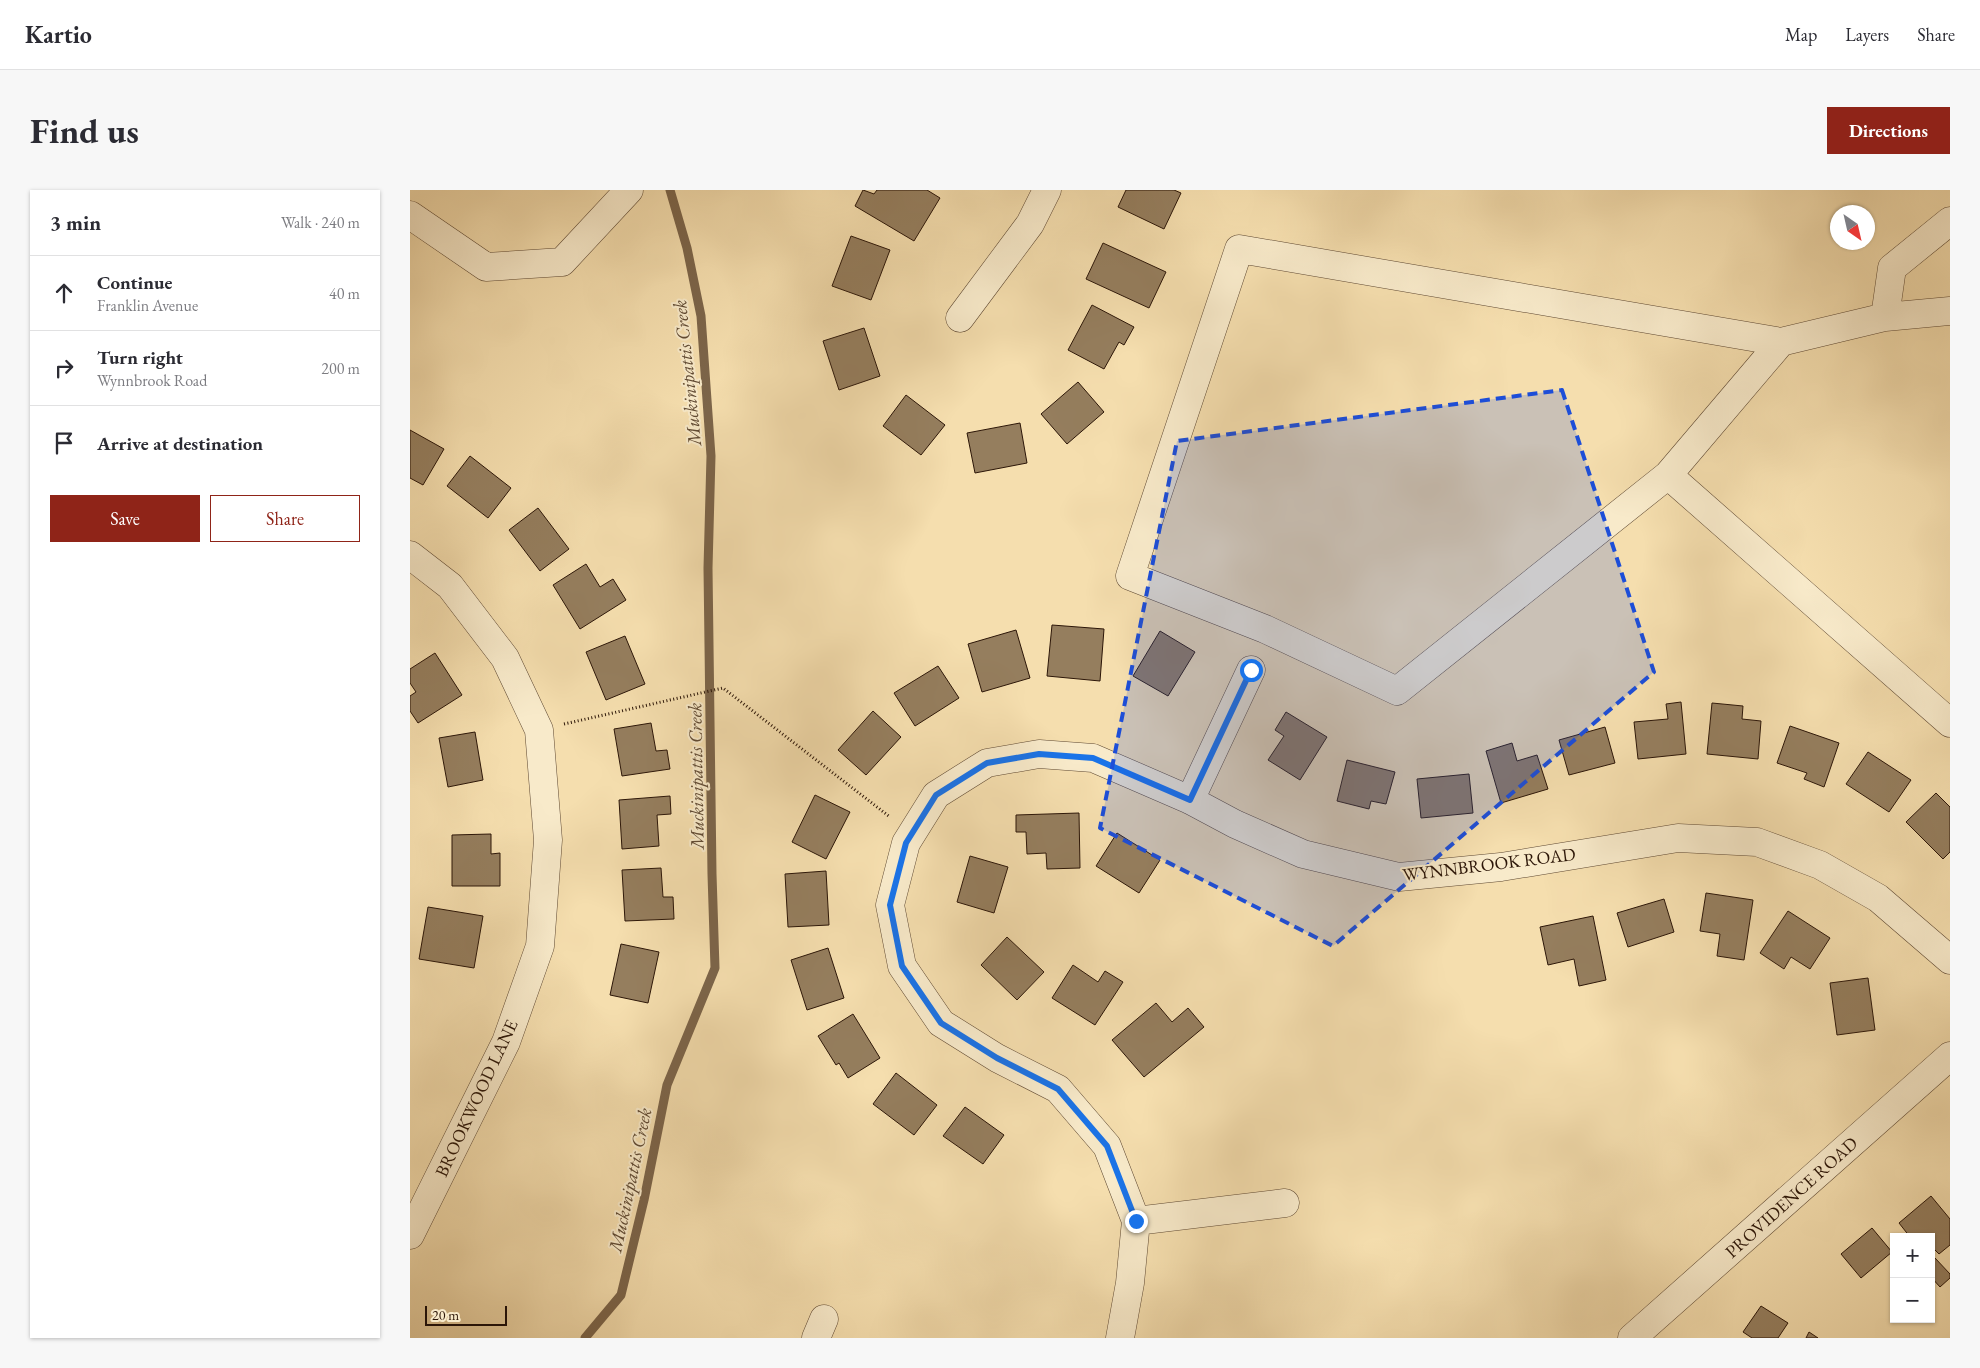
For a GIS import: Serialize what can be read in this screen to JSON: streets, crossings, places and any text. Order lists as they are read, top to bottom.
{
  "streets": {
    "street": ["WYNNBROOK ROAD", "BROOKWOOD LANE", "PROVIDENCE ROAD"]
  },
  "water": ["Muckinipattis Creek"],
  "scale_bar": "20 m",
  "north": "bottom right",
  "page": {
    "header": "Kartio",
    "nav": ["Map", "Layers", "Share"],
    "buttons": [
      "Directions",
      ["Save", "Share"]
    ],
    "title": "Find us",
    "heading": ["3 min", "Walk · 240 m"],
    "list": [
      ["Continue", "Franklin Avenue", "40 m"],
      ["Turn right", "Wynnbrook Road", "200 m"],
      "Arrive at destination"
    ],
    "map_buttons": ["+", "−"],
    "scale": "20 m"
  }
}
